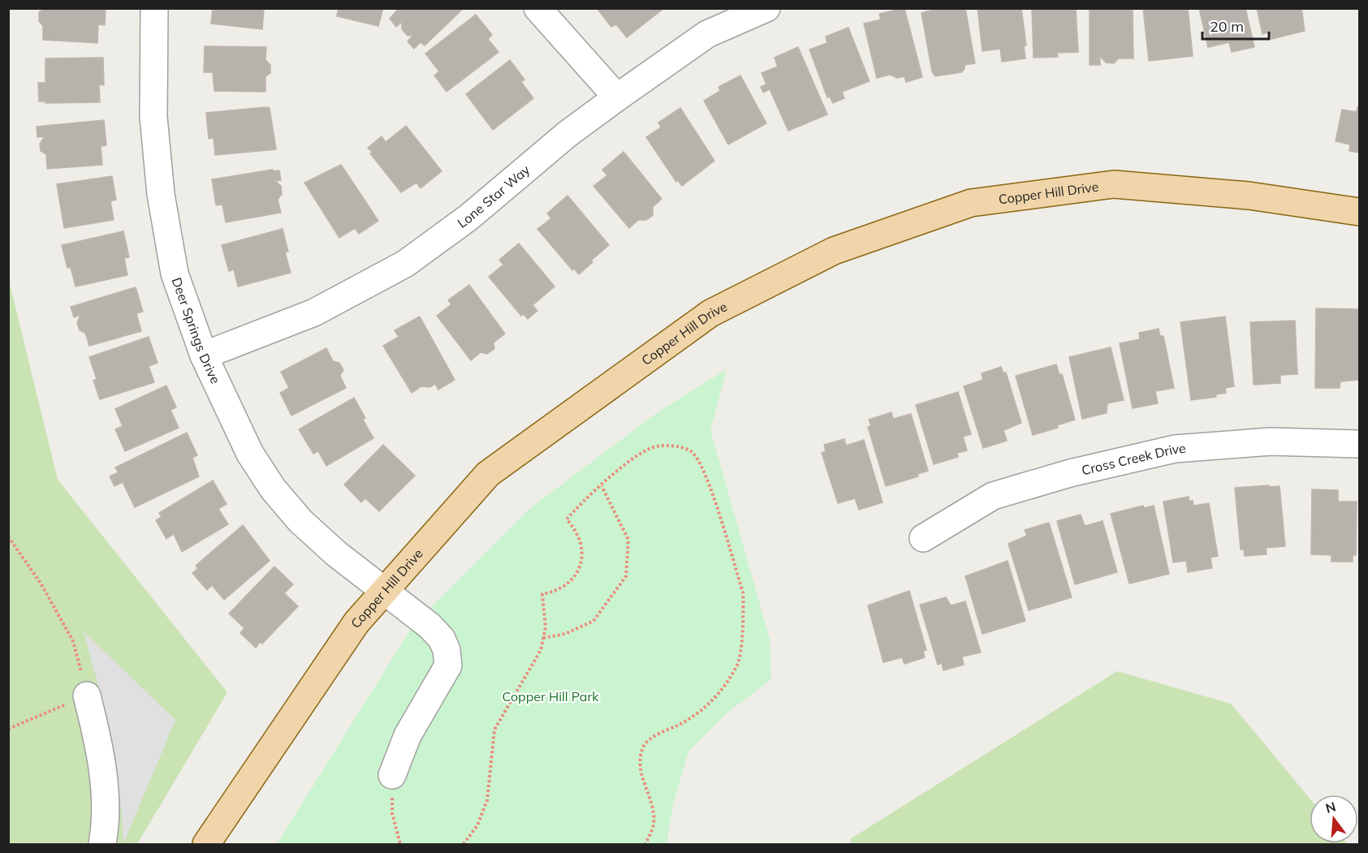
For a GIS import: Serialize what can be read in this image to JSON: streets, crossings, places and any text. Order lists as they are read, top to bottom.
{
  "streets": {
    "main road": ["Copper Hill Drive"],
    "street": ["Lone Star Way", "Deer Springs Drive", "Cross Creek Drive"]
  },
  "crossings": [
    ["Copper Hill Drive", "Deer Springs Drive"],
    ["Lone Star Way", "Deer Springs Drive"]
  ],
  "parks": ["Copper Hill Park"],
  "scale_bar": "20 m",
  "north": "top"
}
